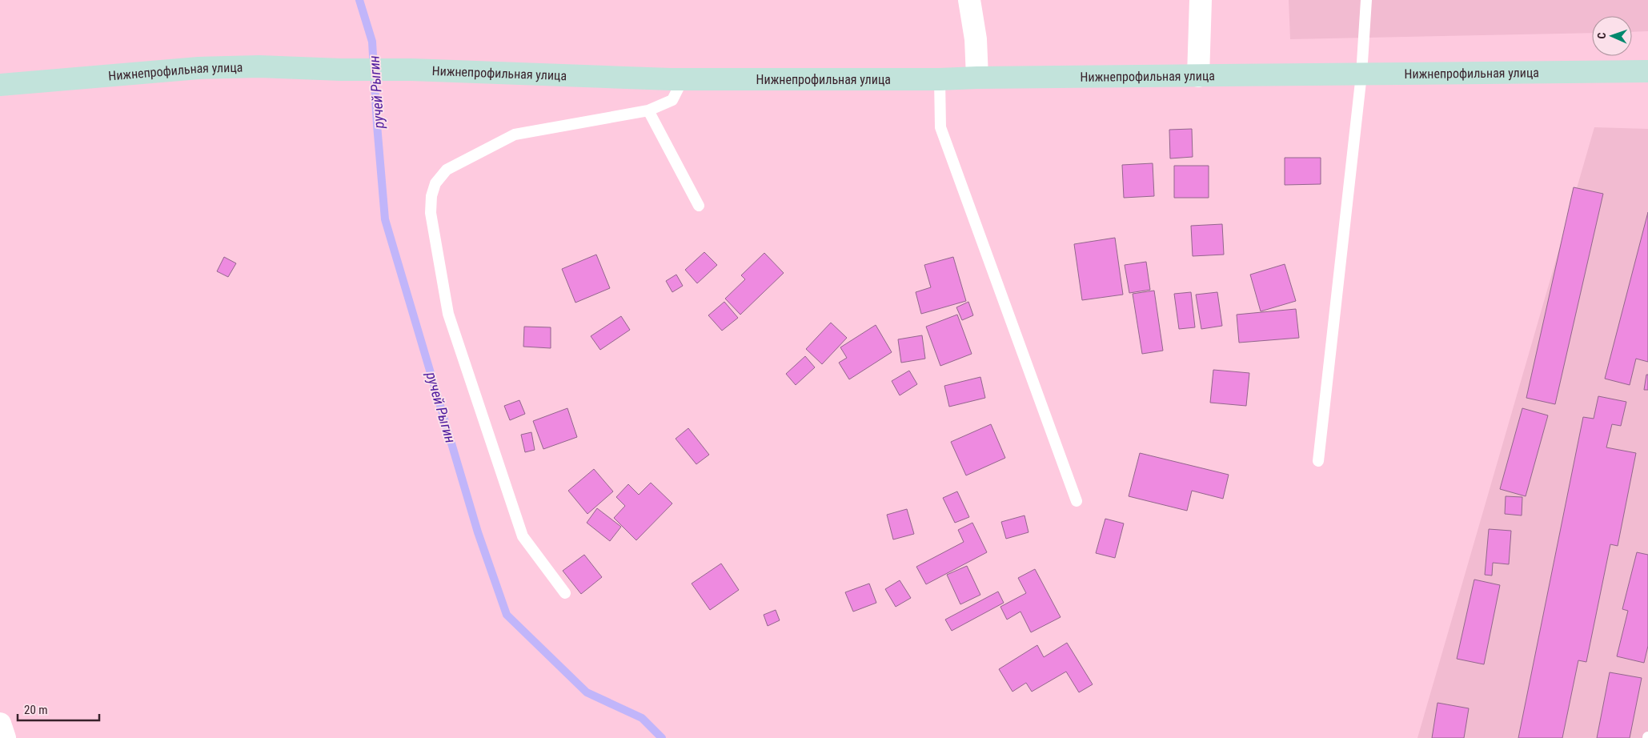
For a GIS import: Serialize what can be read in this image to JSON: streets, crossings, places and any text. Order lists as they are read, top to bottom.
{
  "streets": {
    "street": ["Нижнепрофильная улица"]
  },
  "water": ["ручей Рыгин"],
  "scale_bar": "20 m",
  "north": "left"
}
